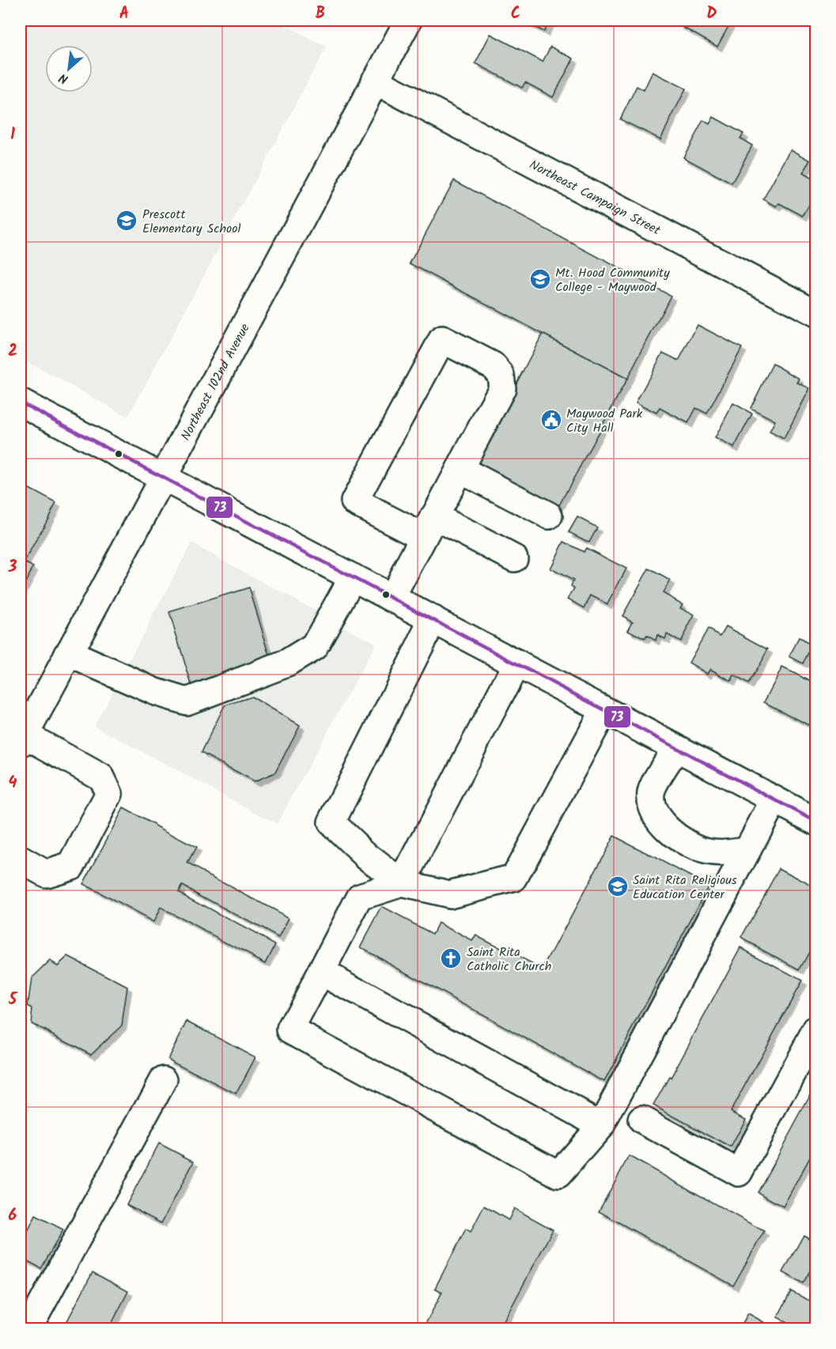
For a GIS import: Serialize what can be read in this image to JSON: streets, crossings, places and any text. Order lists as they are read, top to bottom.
{
  "streets": {
    "street": ["Northeast Campaign Street", "Northeast 102nd Avenue"]
  },
  "crossings": [
    ["Northeast Campaign Street", "Northeast 102nd Avenue"]
  ],
  "places": {
    "school or university": ["Prescott Elementary School", "Mt. Hood Community College - Maywood", "Saint Rita Religious Education Center"],
    "public building": ["Maywood Park City Hall"],
    "church": ["Saint Rita Catholic Church"]
  },
  "lines": ["transit line 73"],
  "north": "bottom left",
  "grid": {
    "columns": [
      "A",
      "B",
      "C",
      "D"
    ],
    "rows": [
      "1",
      "2",
      "3",
      "4",
      "5",
      "6"
    ]
  }
}
